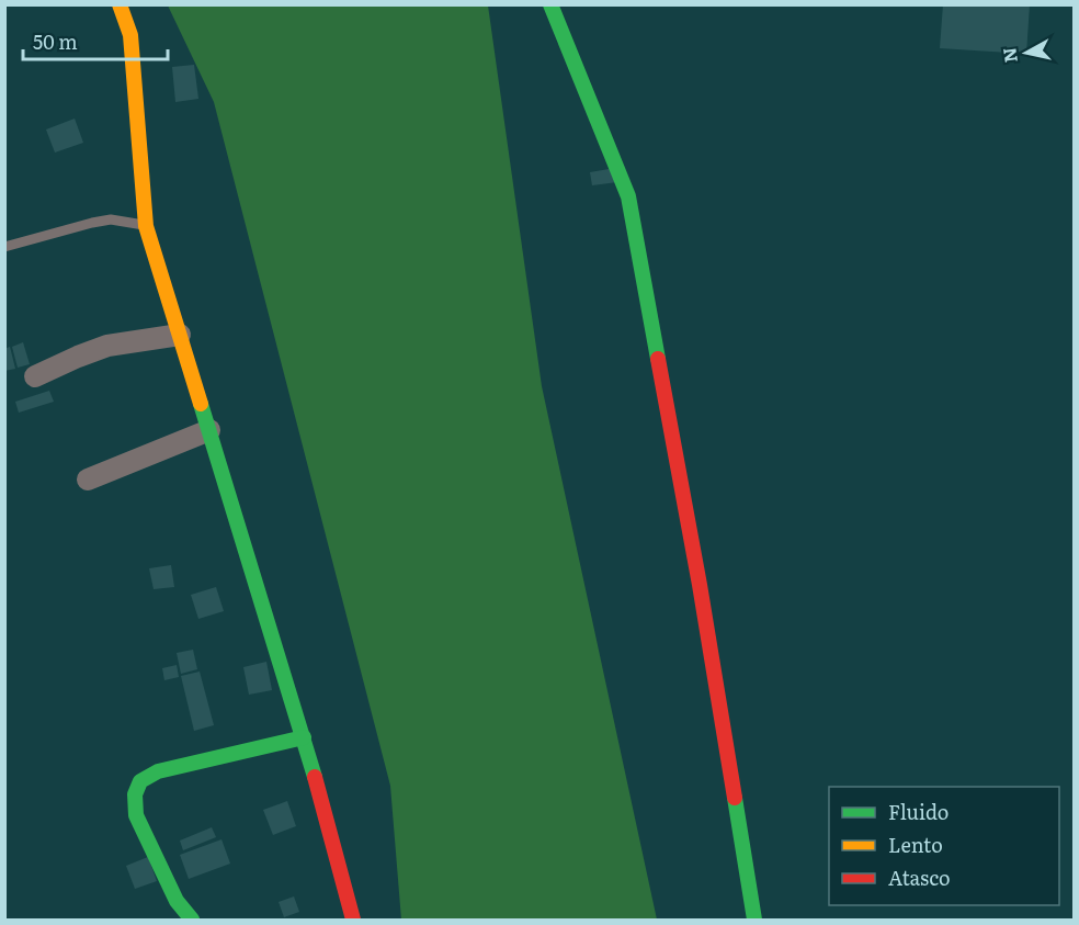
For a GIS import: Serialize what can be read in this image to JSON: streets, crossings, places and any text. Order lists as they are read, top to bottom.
{
  "legend": ["Fluido", "Lento", "Atasco"],
  "scale_bar": "50 m",
  "north": "left"
}
